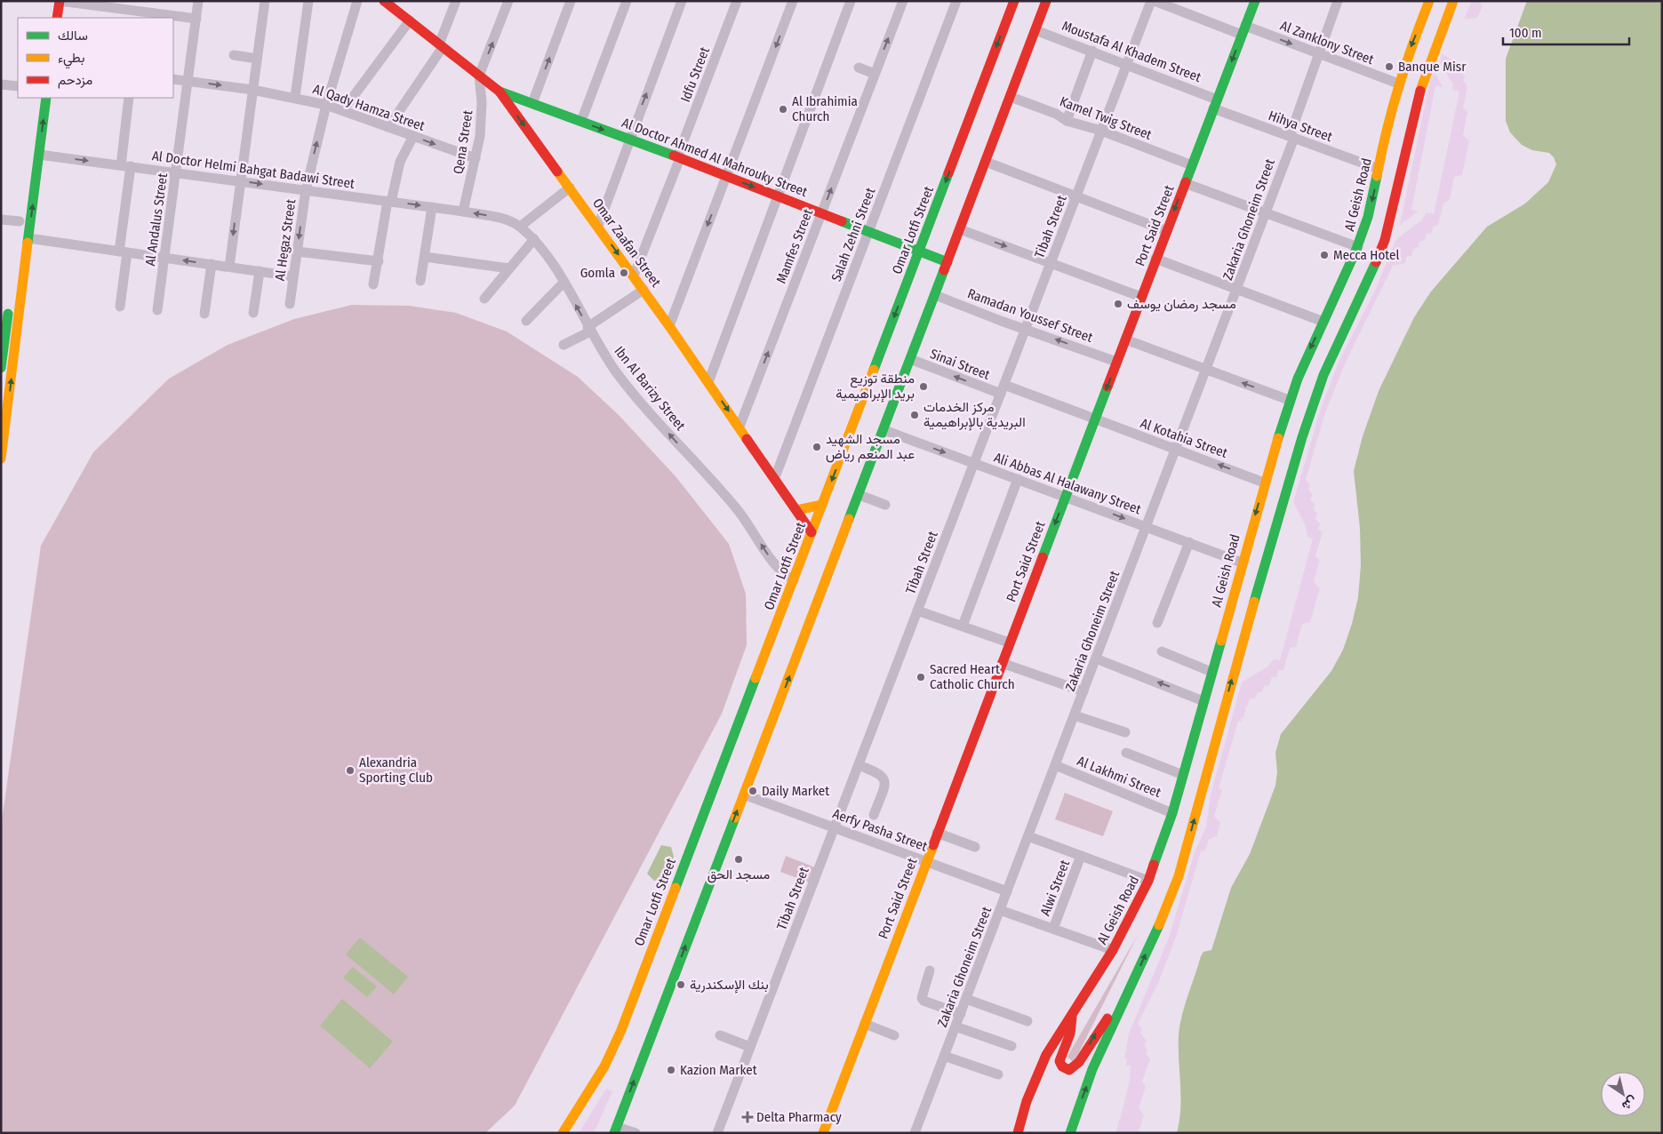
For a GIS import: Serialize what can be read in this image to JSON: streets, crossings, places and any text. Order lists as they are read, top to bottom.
{
  "streets": {
    "main road": [
      "Al Doctor Ahmed Al Mahrouky Street",
      "Al Geish Road",
      "Port Said Street",
      "Omar Lotfi Street",
      "Omar Zaafan Street"
    ],
    "street": [
      "Al Zanklony Street",
      "Moustafa Al Khadem Street",
      "Idfu Street",
      "Al Qady Hamza Street",
      "Kamel Twig Street",
      "Hihya Street",
      "Qena Street",
      "Al Doctor Helmi Bahgat Badawi Street",
      "Al Andalus Street",
      "Zakaria Ghoneim Street",
      "Tibah Street",
      "Salah Zehni Street",
      "Al Hegaz Street",
      "Mamfes Street",
      "Ramadan Youssef Street",
      "Sinai Street",
      "Ibn Al Barizy Street",
      "Al Kotahia Street",
      "Ali Abbas Al Halawany Street",
      "Al Lakhmi Street",
      "Aerfy Pasha Street",
      "Alwi Street"
    ]
  },
  "crossings": [
    ["Al Zanklony Street", "Al Geish Road"],
    ["Al Zanklony Street", "Zakaria Ghoneim Street"],
    ["Al Zanklony Street", "Port Said Street"],
    ["Moustafa Al Khadem Street", "Hihya Street"],
    ["Moustafa Al Khadem Street", "Port Said Street"],
    ["Moustafa Al Khadem Street", "Tibah Street"],
    ["Idfu Street", "Al Doctor Ahmed Al Mahrouky Street"],
    ["Idfu Street", "Omar Zaafan Street"],
    ["Al Qady Hamza Street", "Qena Street"],
    ["Al Qady Hamza Street", "Al Andalus Street"],
    ["Al Qady Hamza Street", "Al Hegaz Street"],
    ["Kamel Twig Street", "Port Said Street"],
    ["Kamel Twig Street", "Tibah Street"],
    ["Hihya Street", "Al Geish Road"],
    ["Hihya Street", "Zakaria Ghoneim Street"],
    ["Hihya Street", "Port Said Street"],
    ["Qena Street", "Al Doctor Helmi Bahgat Badawi Street"],
    ["Qena Street", "Omar Zaafan Street"],
    ["Qena Street", "Ibn Al Barizy Street"],
    ["Al Doctor Ahmed Al Mahrouky Street", "Omar Lotfi Street"],
    ["Al Doctor Ahmed Al Mahrouky Street", "Salah Zehni Street"],
    ["Al Doctor Ahmed Al Mahrouky Street", "Omar Zaafan Street"],
    ["Al Doctor Ahmed Al Mahrouky Street", "Mamfes Street"],
    ["Al Doctor Helmi Bahgat Badawi Street", "Al Andalus Street"],
    ["Al Doctor Helmi Bahgat Badawi Street", "Al Hegaz Street"],
    ["Al Doctor Helmi Bahgat Badawi Street", "Ibn Al Barizy Street"],
    ["Al Geish Road", "Al Kotahia Street"],
    ["Al Geish Road", "Ali Abbas Al Halawany Street"],
    ["Al Geish Road", "Al Lakhmi Street"],
    ["Zakaria Ghoneim Street", "Al Kotahia Street"],
    ["Zakaria Ghoneim Street", "Ali Abbas Al Halawany Street"],
    ["Zakaria Ghoneim Street", "Al Lakhmi Street"],
    ["Zakaria Ghoneim Street", "Aerfy Pasha Street"],
    ["Port Said Street", "Ramadan Youssef Street"],
    ["Port Said Street", "Sinai Street"],
    ["Port Said Street", "Al Kotahia Street"],
    ["Port Said Street", "Ali Abbas Al Halawany Street"],
    ["Port Said Street", "Aerfy Pasha Street"],
    ["Tibah Street", "Ramadan Youssef Street"],
    ["Tibah Street", "Sinai Street"],
    ["Tibah Street", "Ali Abbas Al Halawany Street"],
    ["Tibah Street", "Aerfy Pasha Street"],
    ["Omar Lotfi Street", "Omar Zaafan Street"],
    ["Omar Lotfi Street", "Ibn Al Barizy Street"],
    ["Salah Zehni Street", "Omar Zaafan Street"],
    ["Omar Zaafan Street", "Mamfes Street"],
    ["Sinai Street", "Al Kotahia Street"]
  ],
  "one_way": [
    "Al Qady Hamza Street",
    "Sinai Street",
    "Ibn Al Barizy Street",
    "Ali Abbas Al Halawany Street"
  ],
  "places": {
    "other": [
      "Banque Misr",
      "Al Ibrahimia Church",
      "Mecca Hotel",
      "Gomla",
      "مسجد رمضان يوسف",
      "منطقة توزيع بريد الإبراهيمية",
      "مركز الخدمات البريدية بالإبراهيمية",
      "مسجد الشهيد عبد المنعم رياض",
      "Sacred Heart Catholic Church",
      "Alexandria Sporting Club",
      "Daily Market",
      "مسجد الحق",
      "بنك الإسكندرية",
      "Kazion Market"
    ],
    "health": ["Delta Pharmacy"]
  },
  "legend": ["سالك", "بطيء", "مزدحم"],
  "scale_bar": "100 m",
  "north": "bottom right"
}
